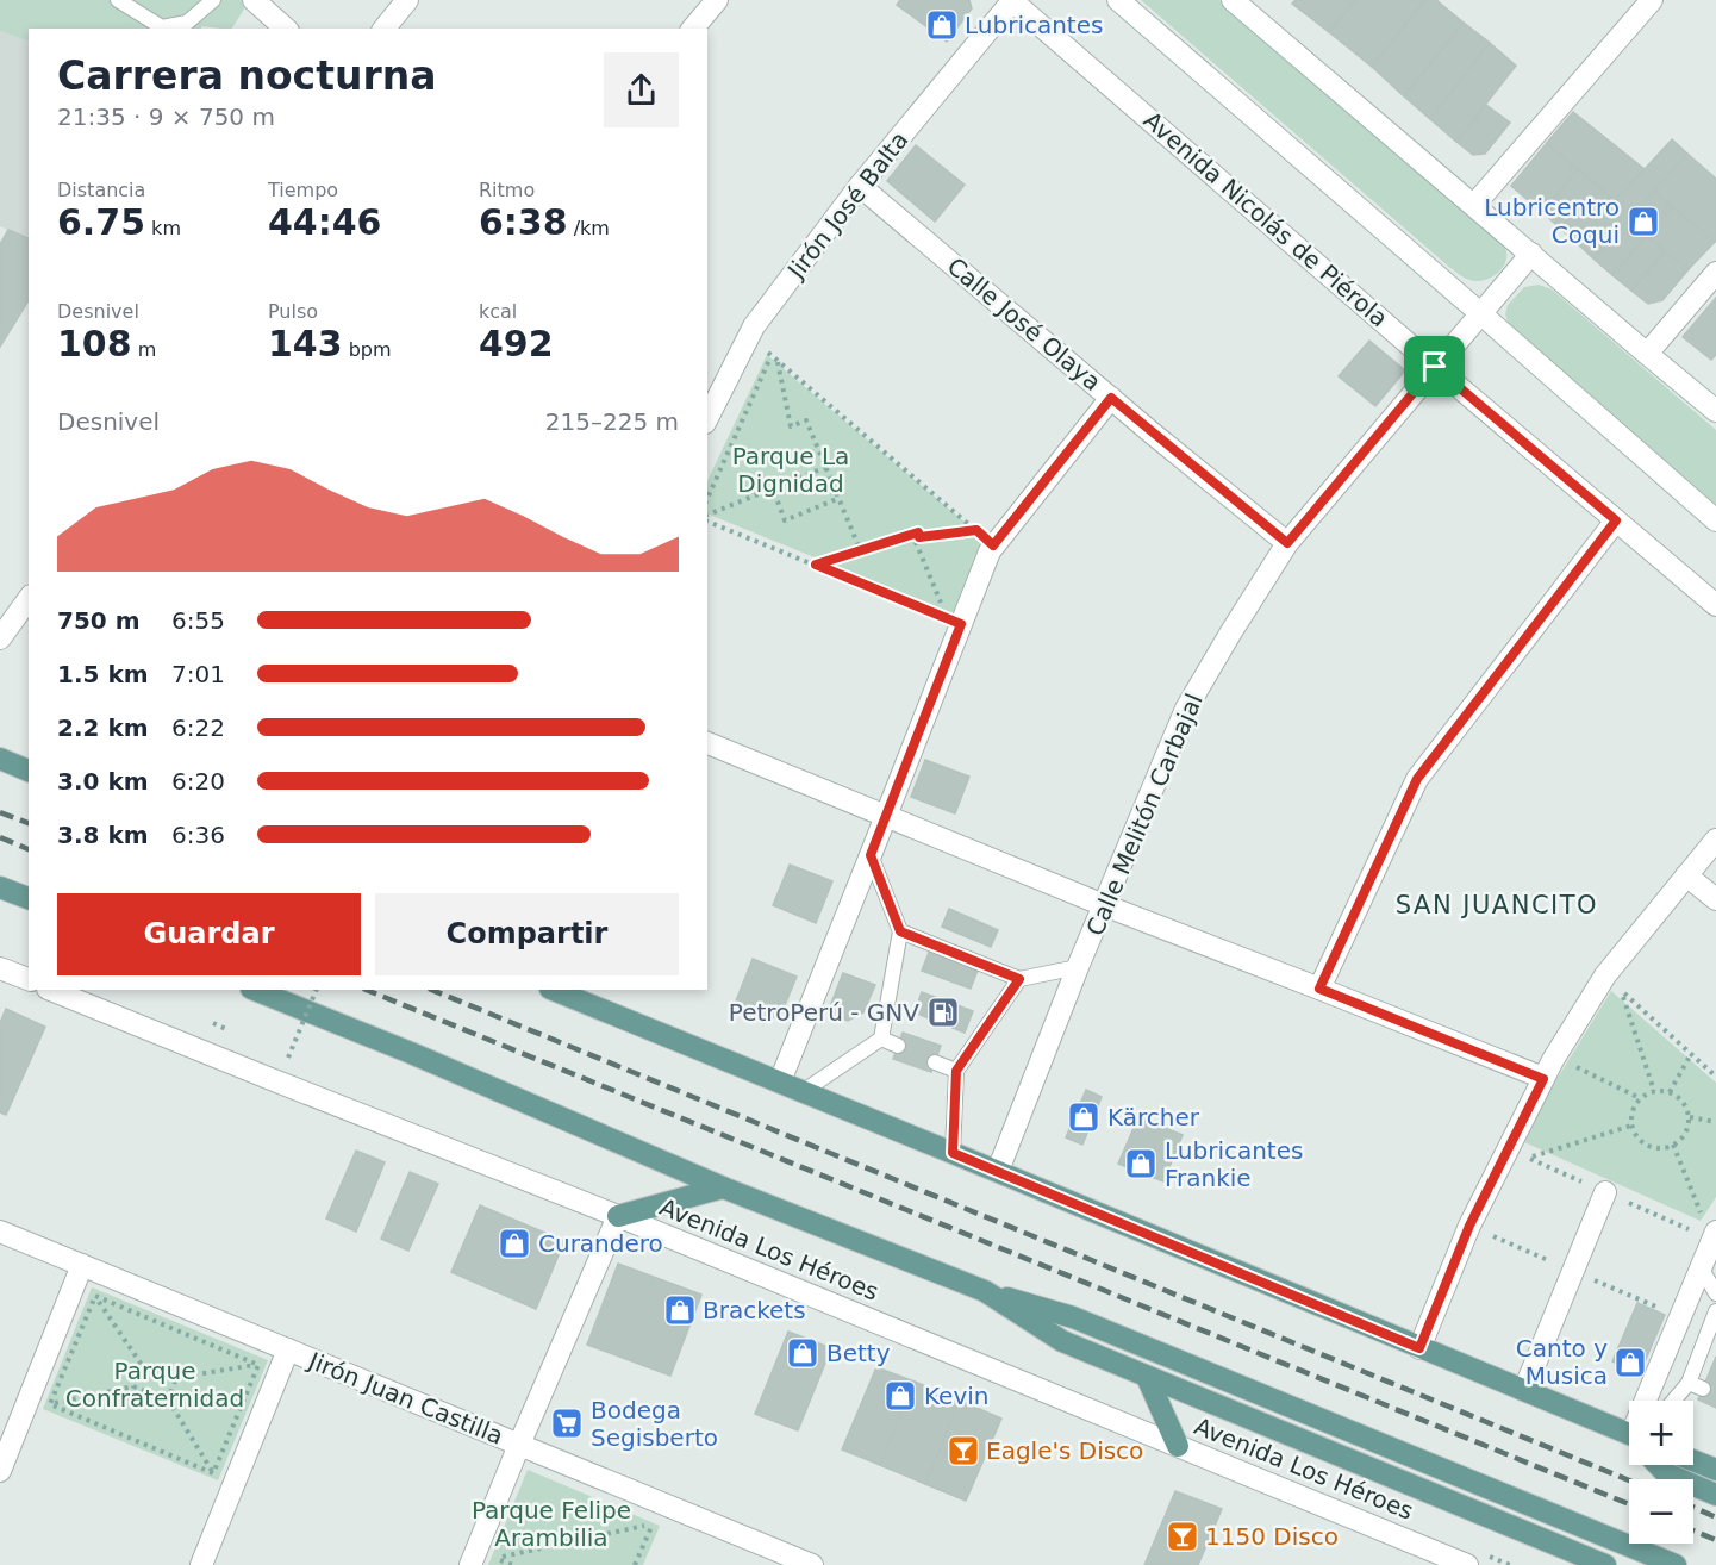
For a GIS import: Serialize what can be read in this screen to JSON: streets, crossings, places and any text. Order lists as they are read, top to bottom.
{
  "streets": {
    "main road": ["Avenida Los Héroes"],
    "street": [
      "Jirón José Balta",
      "Avenida Nicolás de Piérola",
      "Calle José Olaya",
      "Calle Melitón Carbajal",
      "Jirón Juan Castilla"
    ]
  },
  "crossings": [
    ["Jirón José Balta", "Avenida Nicolás de Piérola"],
    ["Jirón José Balta", "Calle José Olaya"],
    ["Avenida Nicolás de Piérola", "Calle Melitón Carbajal"],
    ["Calle José Olaya", "Calle Melitón Carbajal"]
  ],
  "districts": ["SAN JUANCITO"],
  "parks": ["Parque La Dignidad", "Parque Confraternidad", "Parque Felipe Arambilia"],
  "places": {
    "shop": [
      "Lubricantes",
      "Lubricentro Coqui",
      "Kärcher",
      "Lubricantes Frankie",
      "Curandero",
      "Brackets",
      "Betty",
      "Canto y Musica",
      "Kevin"
    ],
    "fuel station": ["PetroPerú - GNV"],
    "supermarket": ["Bodega Segisberto"],
    "bar": ["Eagle's Disco", "1150 Disco"]
  },
  "page": {
    "heading": ["Carrera nocturna", "21:35 · 9 × 750 m"],
    "stats": [
      ["Distancia", "6.75 km"],
      ["Tiempo", "44:46"],
      ["Ritmo", "6:38 /km"],
      ["Desnivel", "108 m"],
      ["Pulso", "143 bpm"],
      ["kcal", "492"]
    ],
    "chart": ["Desnivel", "215–225 m"],
    "list": [
      {
        "name": "750 m",
        "note": "6:55"
      },
      {
        "name": "1.5 km",
        "note": "7:01"
      },
      {
        "name": "2.2 km",
        "note": "6:22"
      },
      {
        "name": "3.0 km",
        "note": "6:20"
      },
      {
        "name": "3.8 km",
        "note": "6:36"
      }
    ],
    "buttons": ["Guardar", "Compartir"],
    "map_buttons": ["+", "−"]
  }
}
